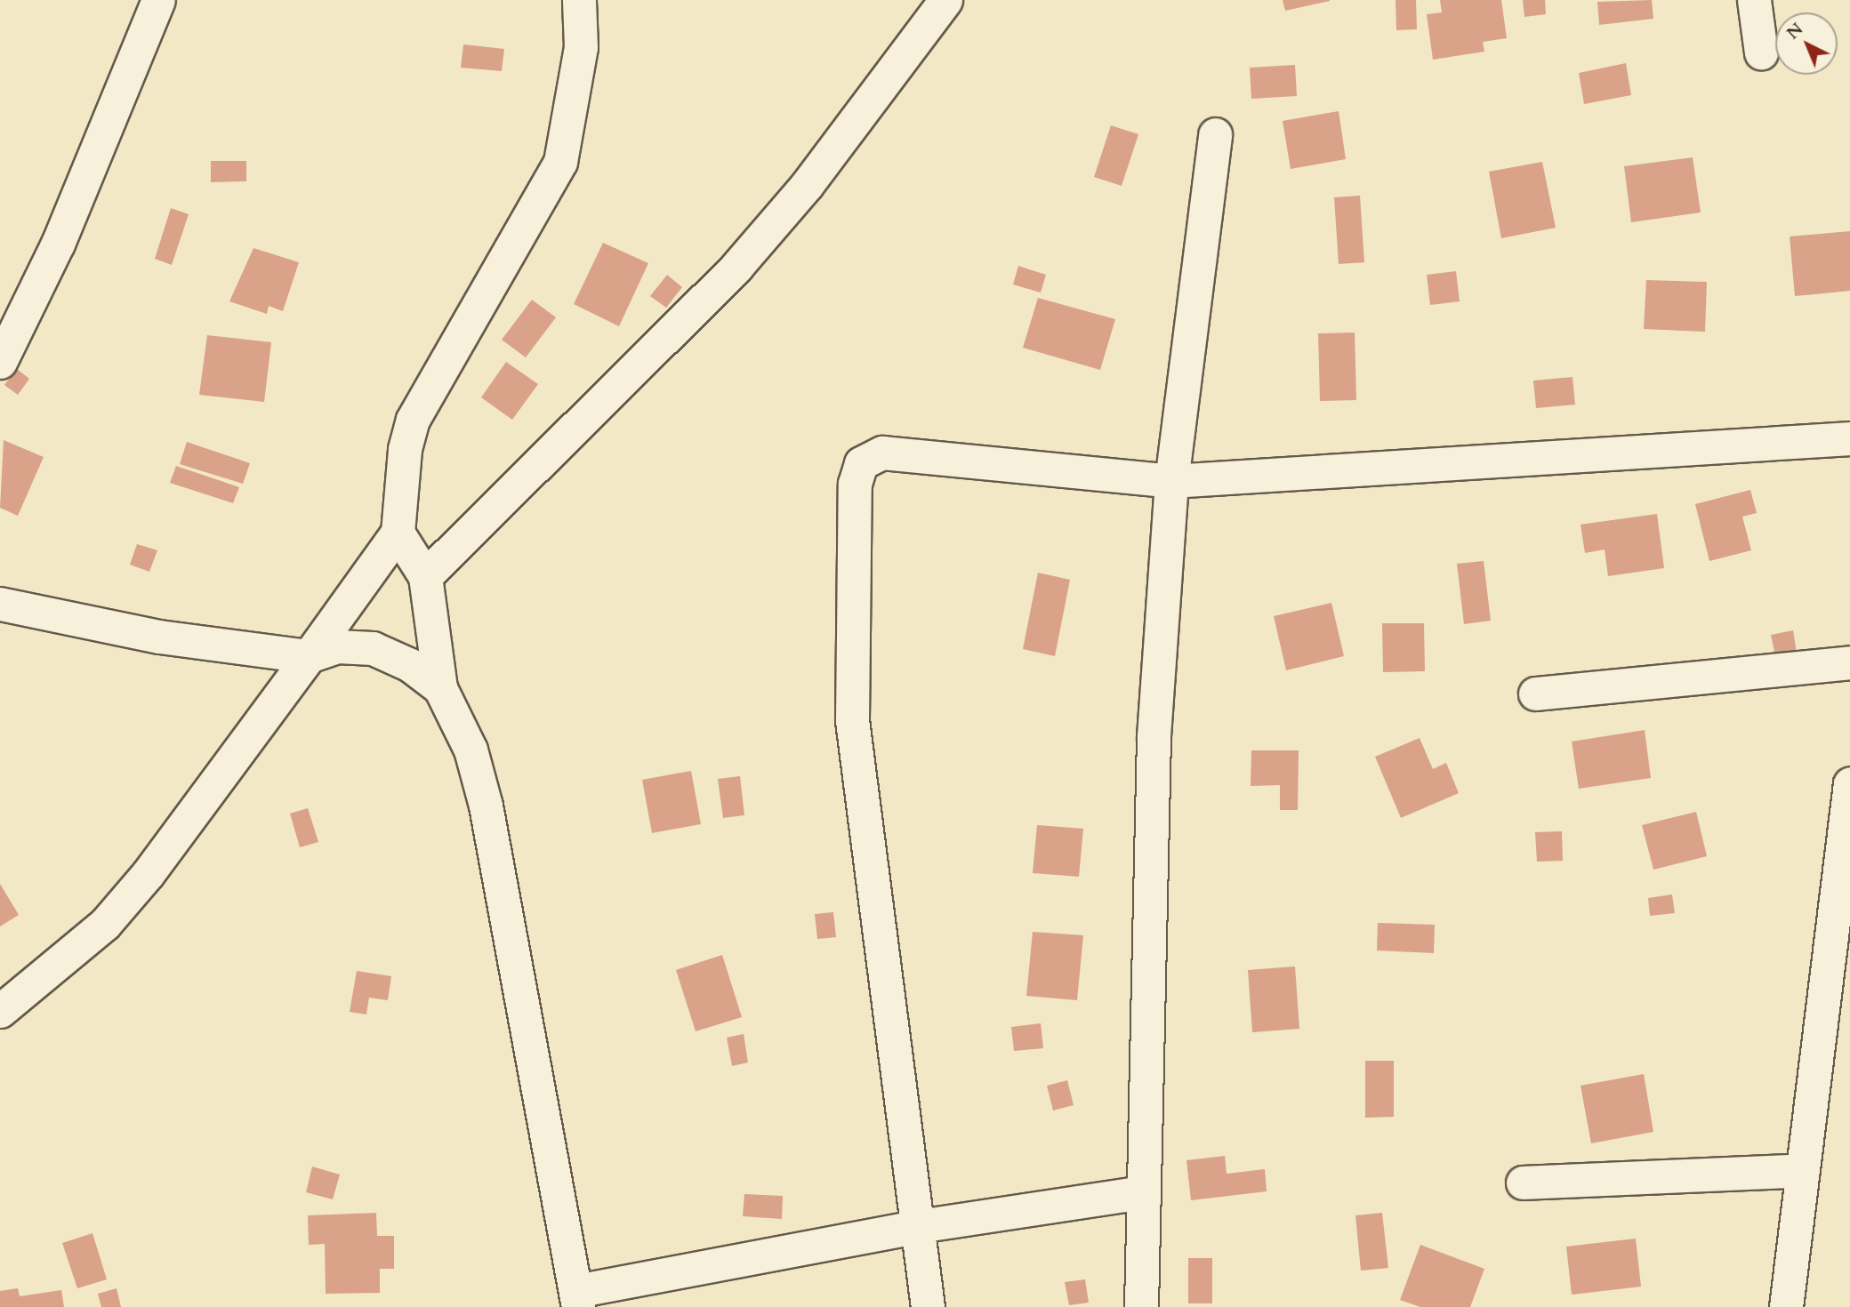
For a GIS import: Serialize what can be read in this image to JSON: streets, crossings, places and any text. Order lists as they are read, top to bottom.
{
  "north": "top left"
}
